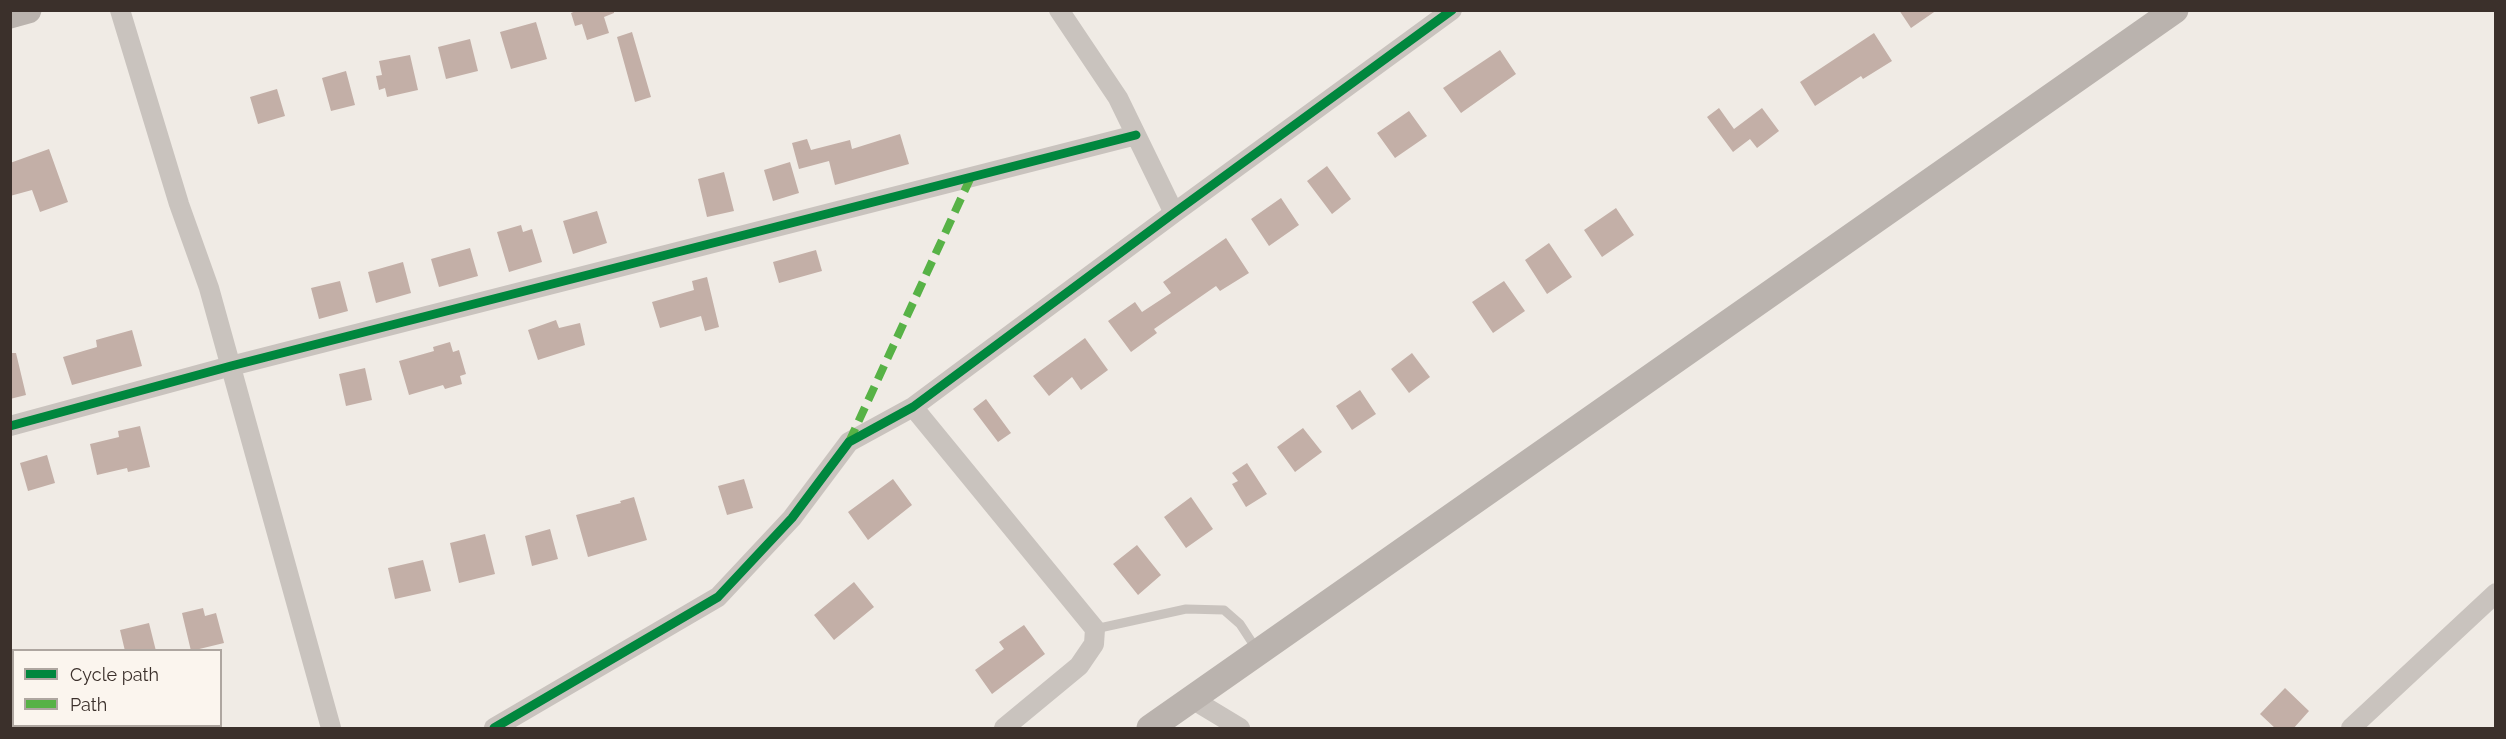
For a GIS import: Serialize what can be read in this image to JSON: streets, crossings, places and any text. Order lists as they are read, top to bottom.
{
  "legend": ["Cycle path", "Path"]
}
